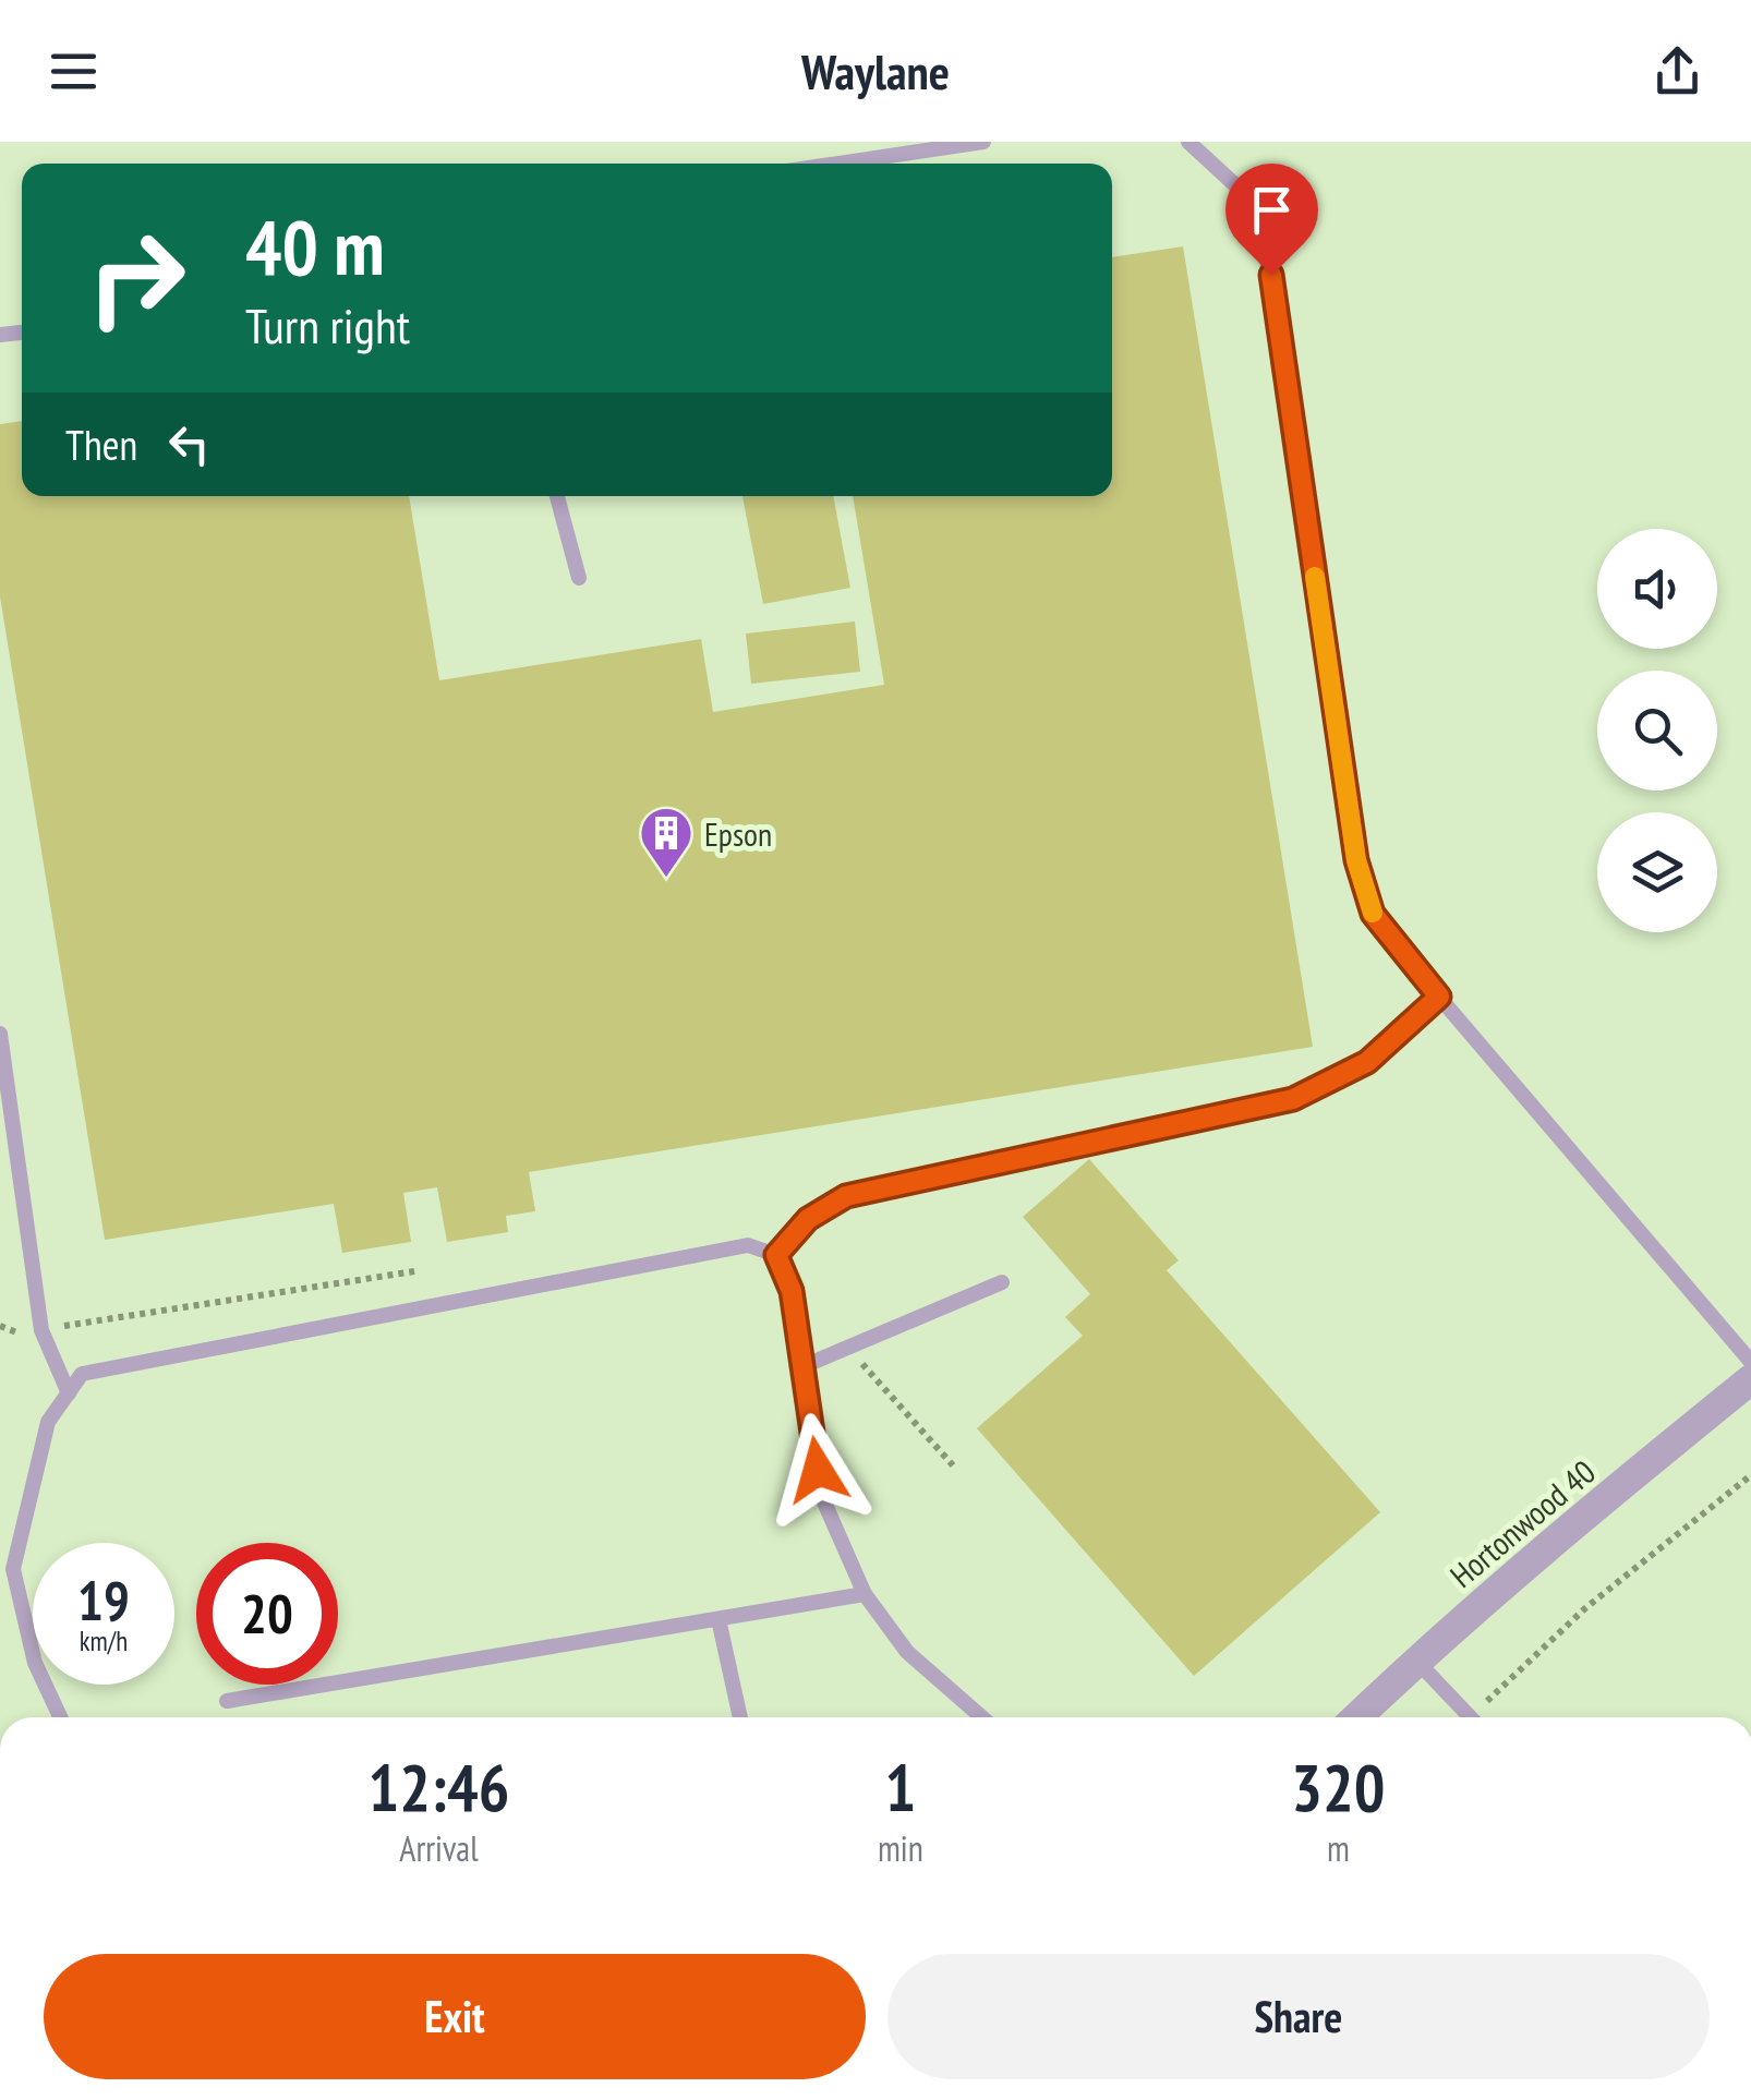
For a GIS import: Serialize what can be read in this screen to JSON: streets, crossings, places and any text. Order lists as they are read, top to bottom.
{
  "streets": {
    "street": ["Hortonwood 40"]
  },
  "places": {
    "building": ["Epson"]
  },
  "page": {
    "header": "Waylane",
    "turn": ["40 m", "Turn right"],
    "then": "Then",
    "speed": "19 km/h",
    "limit": "20",
    "eta": [
      "12:46",
      "Arrival",
      "1",
      "min",
      "320",
      "m"
    ],
    "buttons": ["Exit", "Share"]
  }
}
